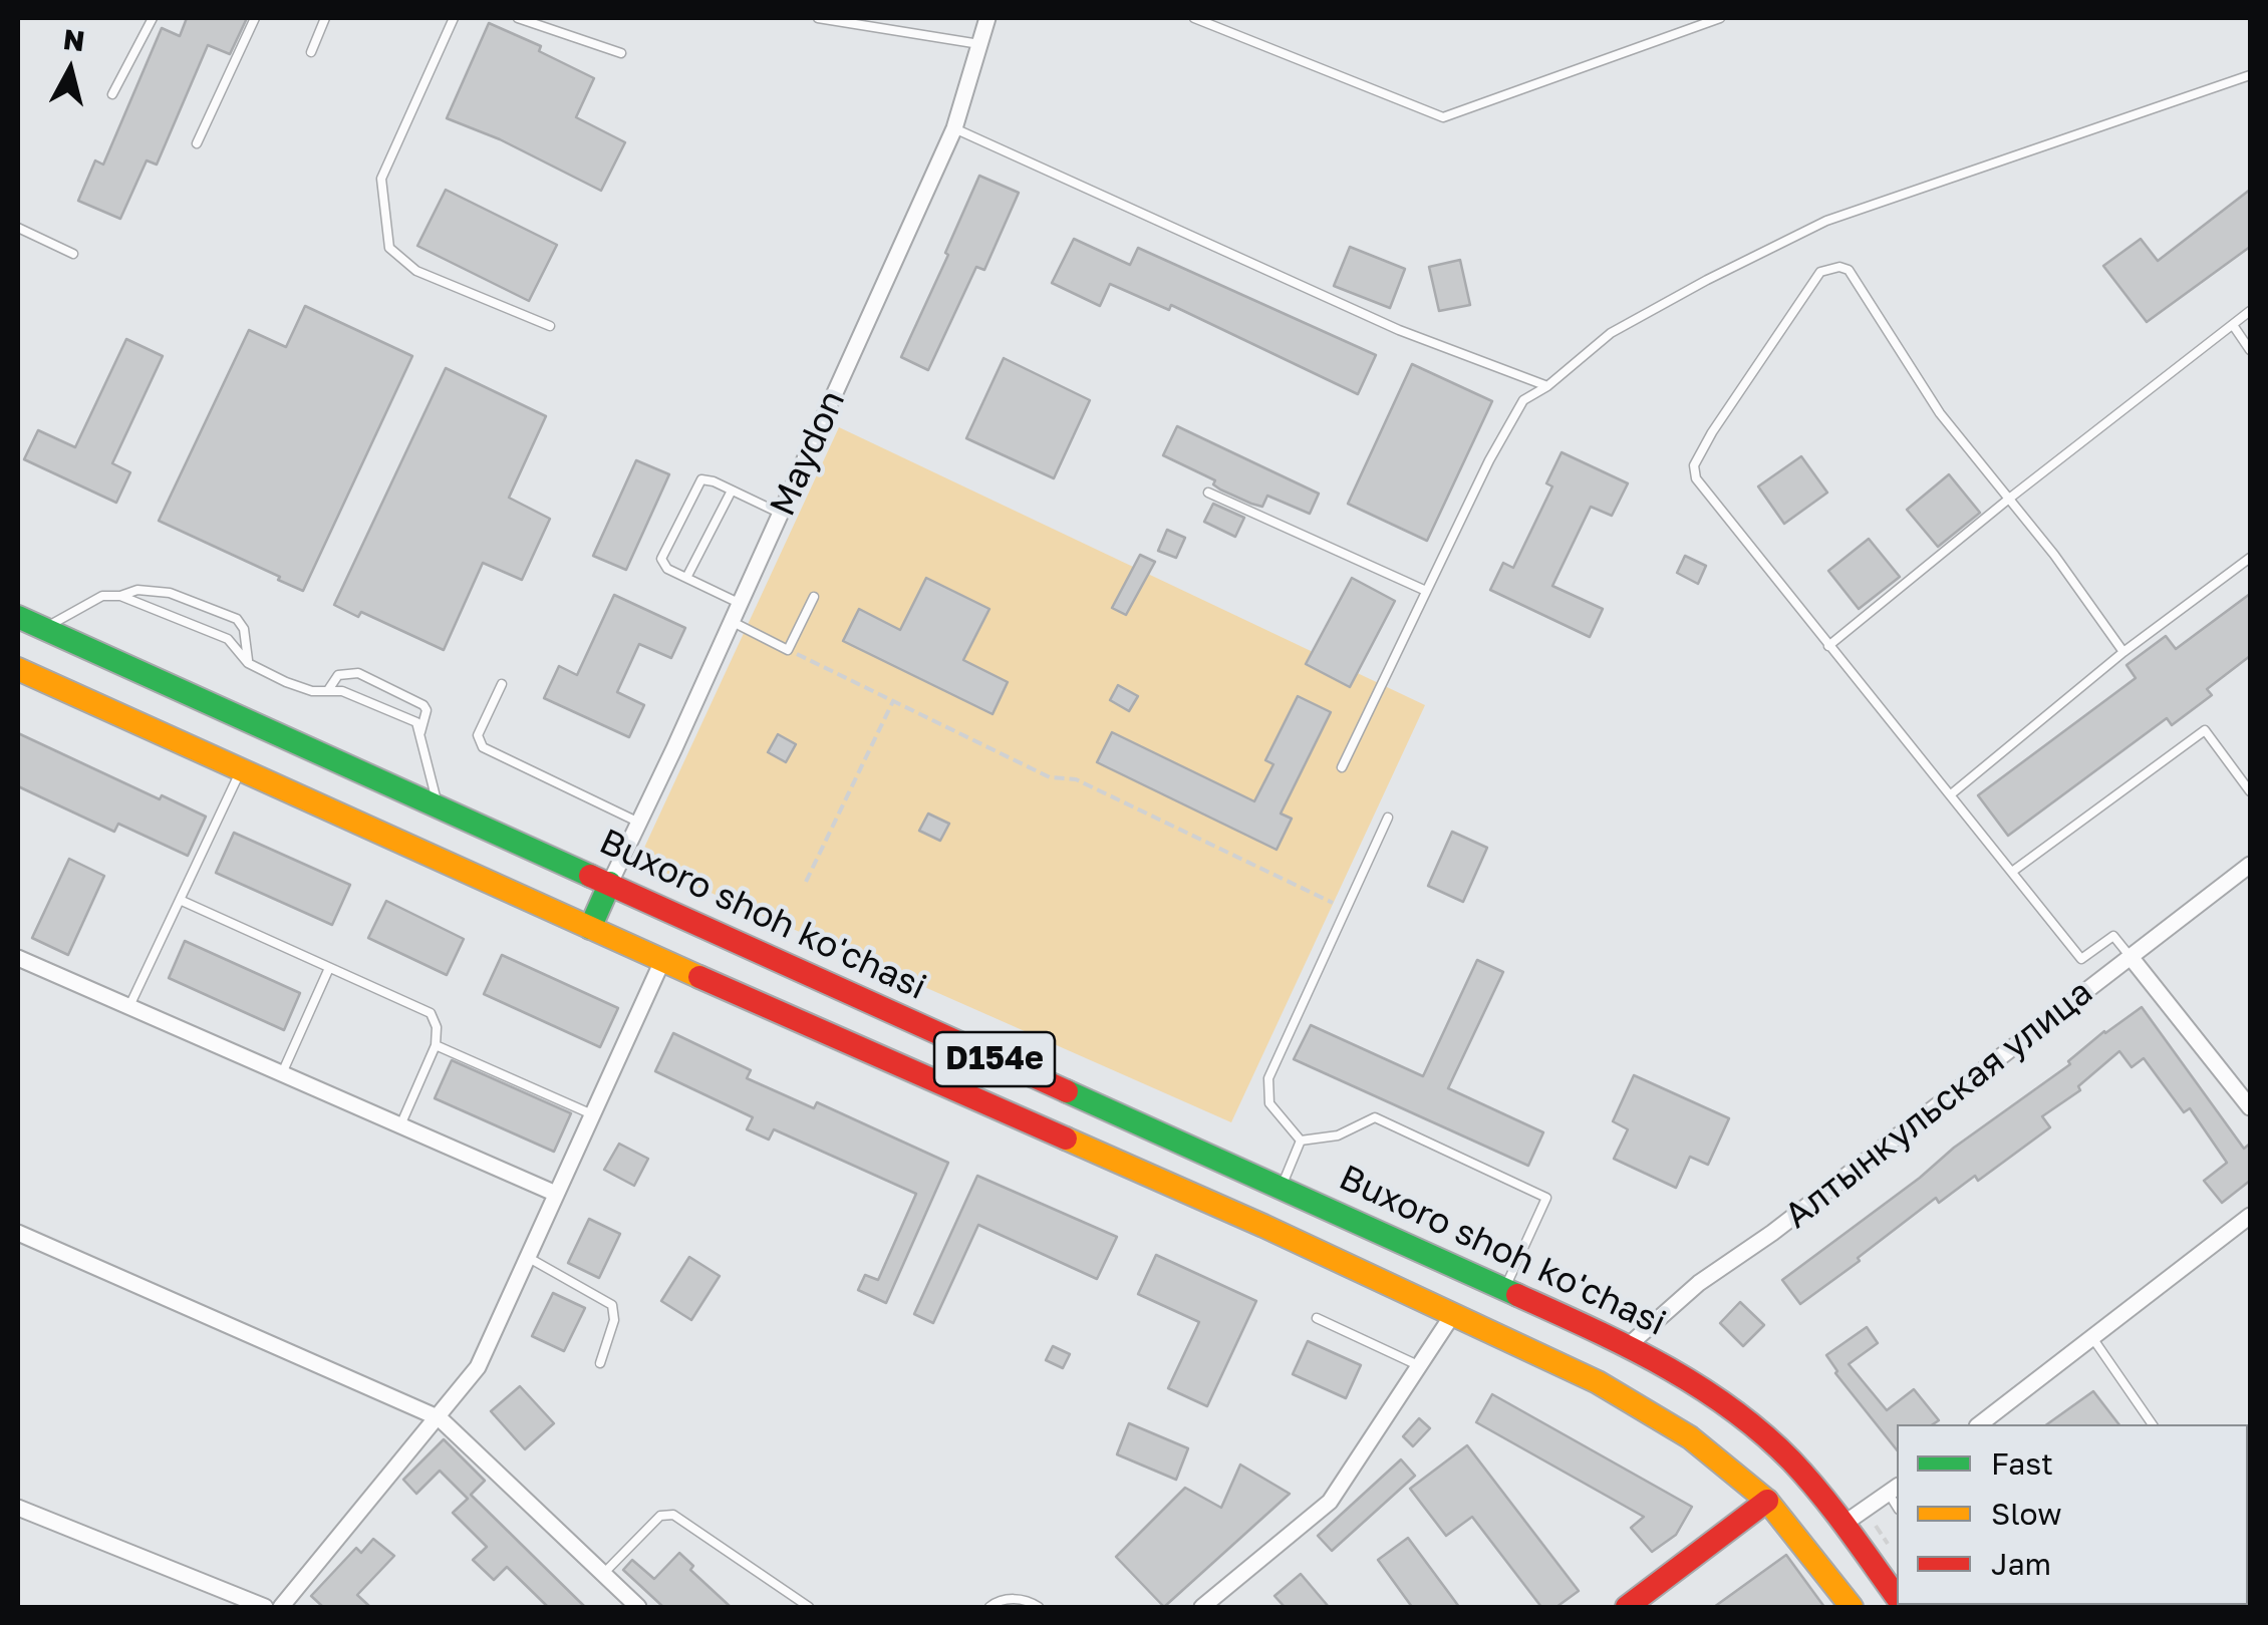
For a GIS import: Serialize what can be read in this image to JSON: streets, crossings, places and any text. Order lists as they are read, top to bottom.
{
  "streets": {
    "main road": ["Buxoro shoh ko'chasi", "D154e"],
    "street": ["Maydon", "Алтынкульская улица"]
  },
  "crossings": [
    ["Maydon", "Buxoro shoh ko'chasi"],
    ["Buxoro shoh ko'chasi", "Алтынкульская улица"]
  ],
  "legend": ["Fast", "Slow", "Jam"],
  "north": "top"
}
